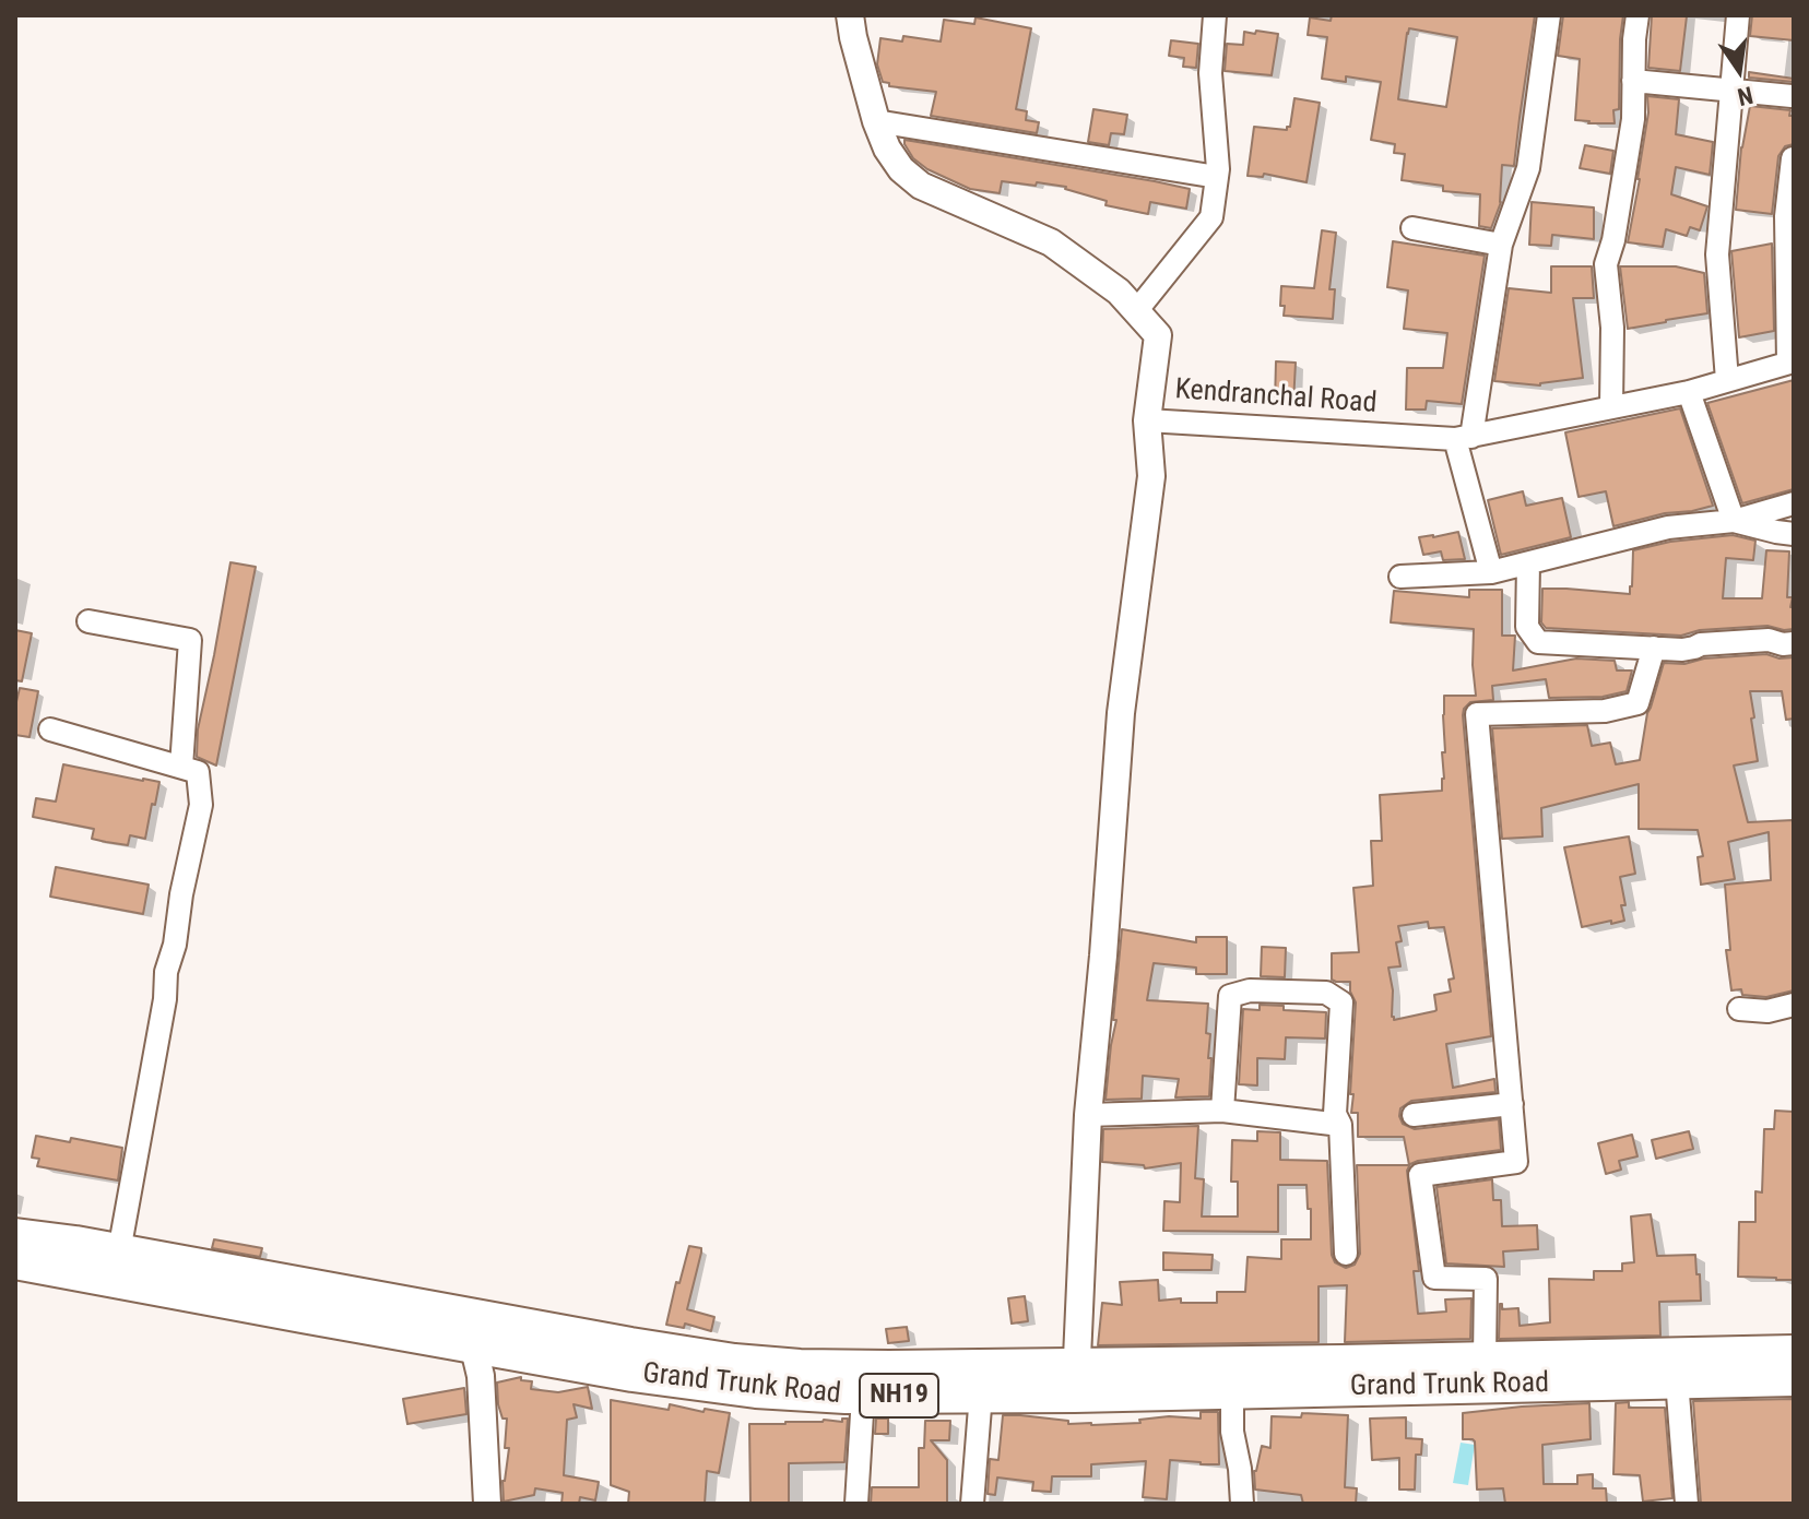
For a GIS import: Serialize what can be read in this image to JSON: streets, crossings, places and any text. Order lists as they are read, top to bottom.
{
  "streets": {
    "highway": ["Grand Trunk Road", "NH19"],
    "street": ["Kendranchal Road"]
  },
  "north": "bottom"
}
